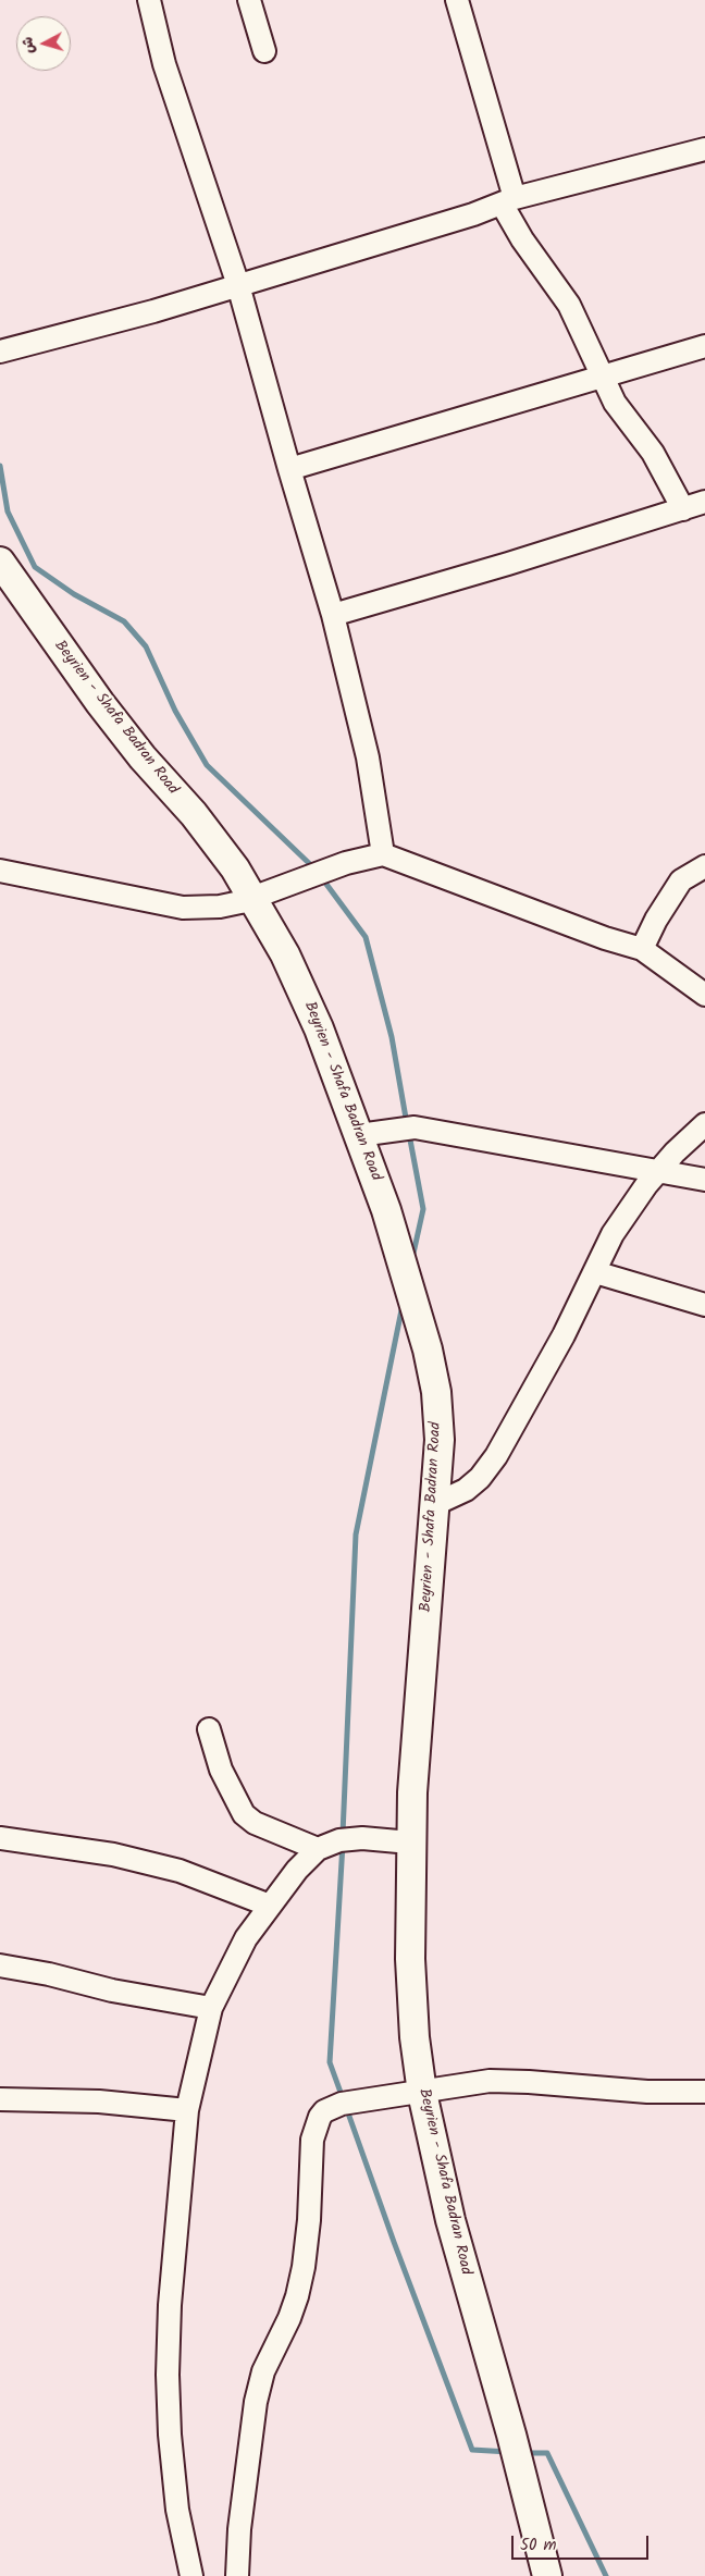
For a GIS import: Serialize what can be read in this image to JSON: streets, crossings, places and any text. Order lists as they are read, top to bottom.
{
  "streets": {
    "main road": ["Beyrien - Shafa Badran Road"]
  },
  "scale_bar": "50 m",
  "north": "left"
}
